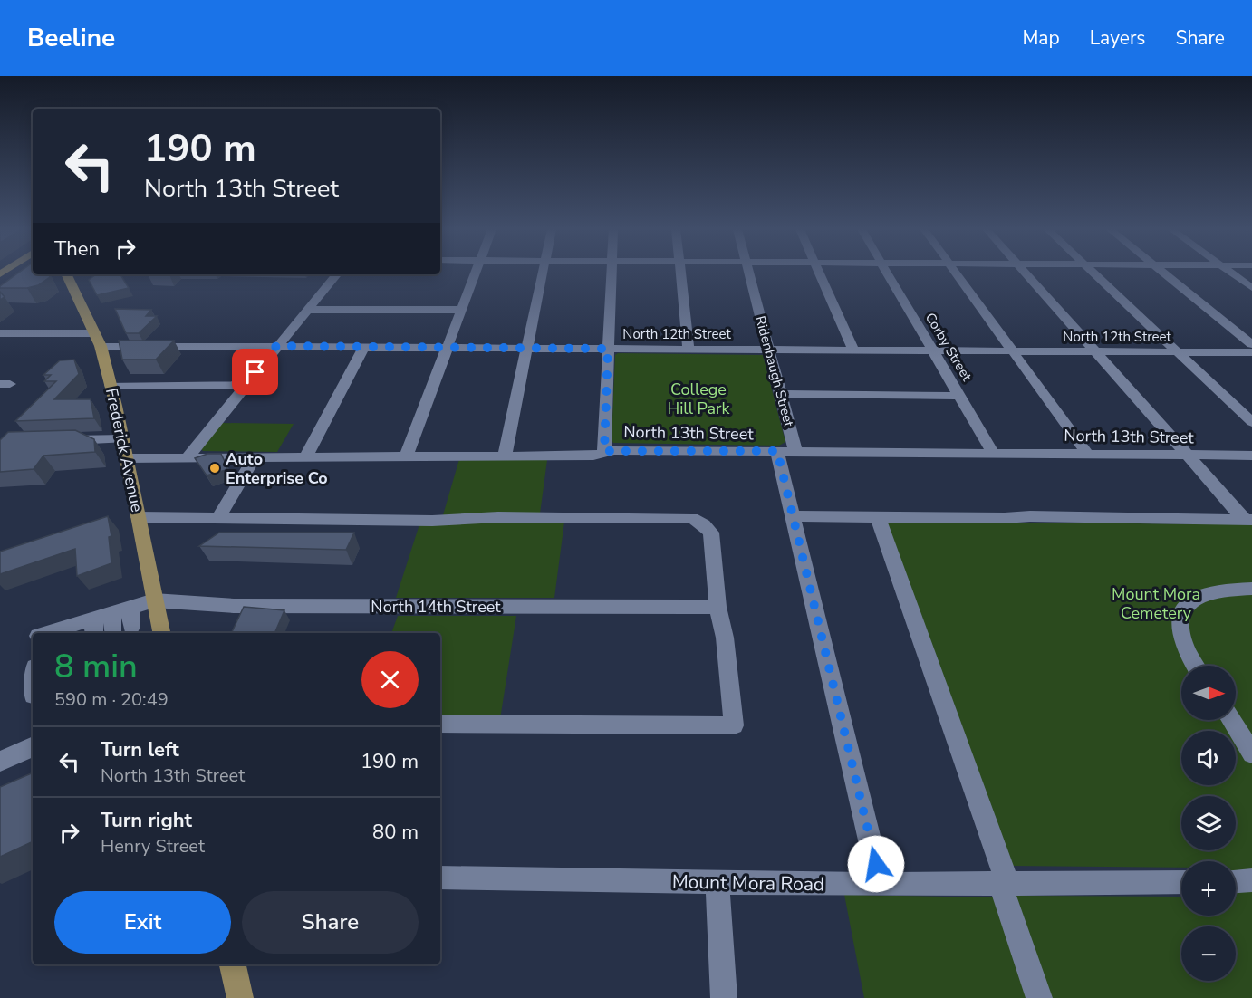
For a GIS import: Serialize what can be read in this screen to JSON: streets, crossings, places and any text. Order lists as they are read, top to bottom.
{
  "streets": {
    "main road": ["Frederick Avenue"],
    "street": [
      "North 12th Street",
      "Corby Street",
      "Ridenbaugh Street",
      "North 13th Street",
      "North 14th Street",
      "Mount Mora Road"
    ]
  },
  "crossings": [
    ["North 12th Street", "Corby Street"],
    ["North 12th Street", "Ridenbaugh Street"],
    ["North 12th Street", "Frederick Avenue"],
    ["Corby Street", "North 13th Street"],
    ["Ridenbaugh Street", "North 13th Street"],
    ["Ridenbaugh Street", "Mount Mora Road"],
    ["North 13th Street", "Frederick Avenue"],
    ["Frederick Avenue", "North 14th Street"]
  ],
  "parks": ["College Hill Park", "Mount Mora Cemetery"],
  "places": ["Auto Enterprise Co"],
  "north": "right",
  "page": {
    "header": "Beeline",
    "nav": ["Map", "Layers", "Share"],
    "turn": ["190 m", "North 13th Street"],
    "then": "Then",
    "heading": ["8 min", "590 m · 20:49"],
    "map_buttons": ["+", "−"],
    "list": [
      {
        "name": "Turn left",
        "note": "North 13th Street",
        "value": "190 m"
      },
      {
        "name": "Turn right",
        "note": "Henry Street",
        "value": "80 m"
      }
    ],
    "buttons": ["Exit", "Share"]
  }
}
